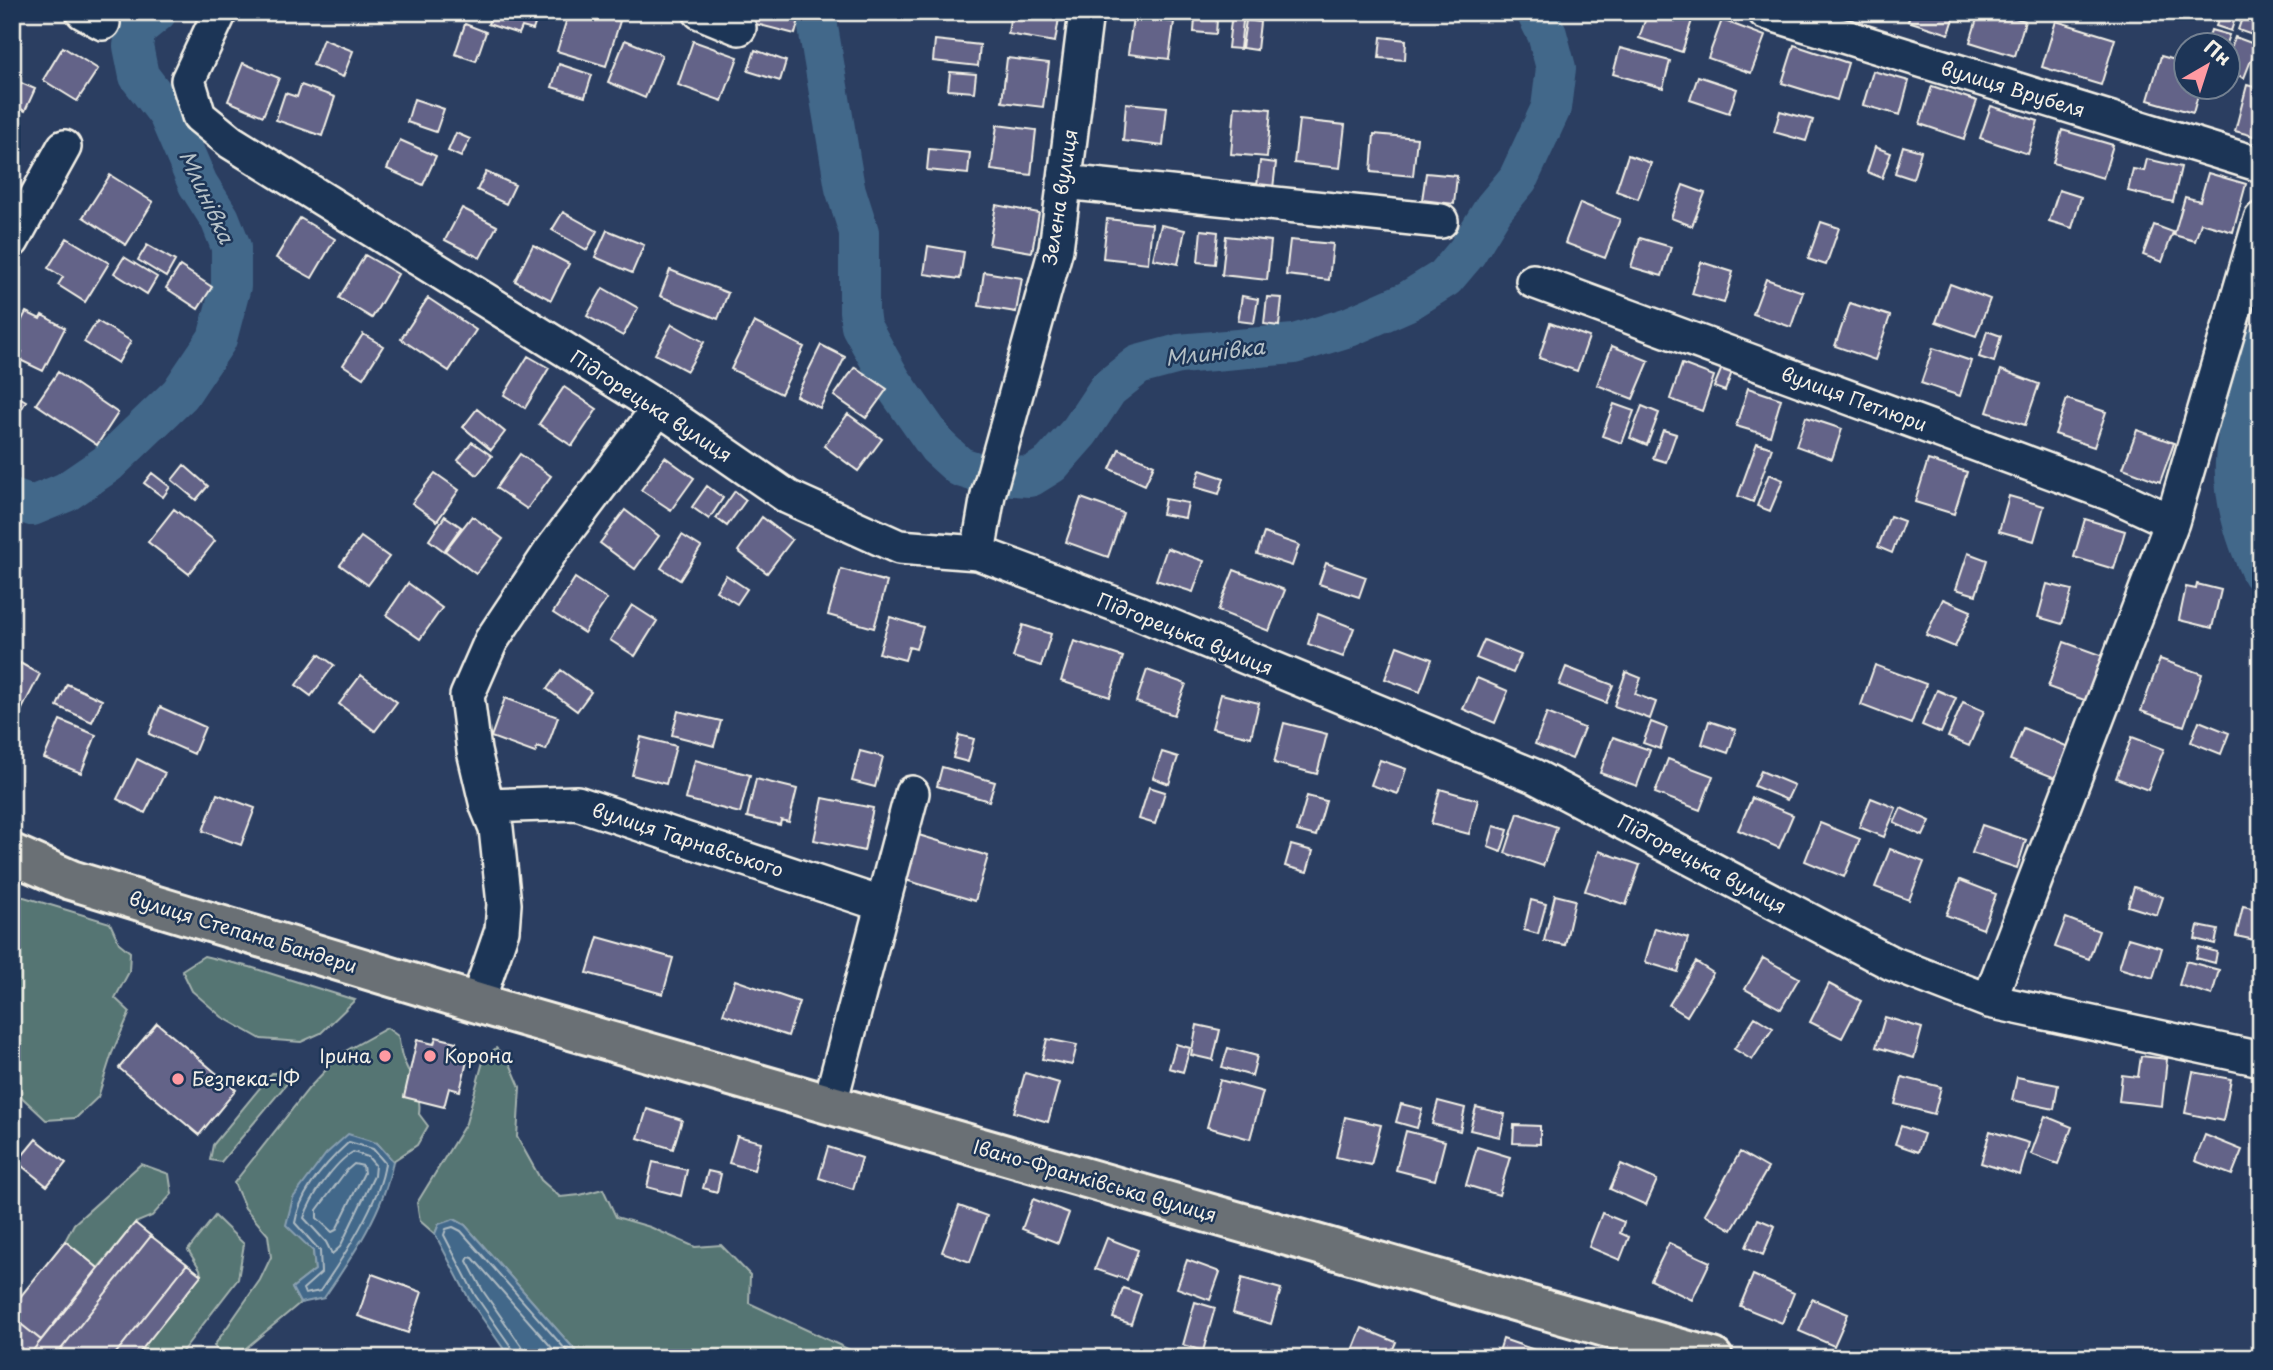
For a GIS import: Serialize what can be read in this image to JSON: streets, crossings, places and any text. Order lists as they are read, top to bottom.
{
  "streets": {
    "main road": ["вулиця Степана Бандери", "Івано-Франківська вулиця"],
    "street": [
      "вулиця Врубеля",
      "Зелена вулиця",
      "вулиця Петлюри",
      "Підгорецька вулиця",
      "вулиця Тарнавського"
    ]
  },
  "crossings": [
    ["Зелена вулиця", "Підгорецька вулиця"],
    ["вулиця Степана Бандери", "Івано-Франківська вулиця"]
  ],
  "water": ["Млинівка"],
  "places": ["Ірина", "Корона", "Безпека-ІФ"],
  "north": "top right"
}
